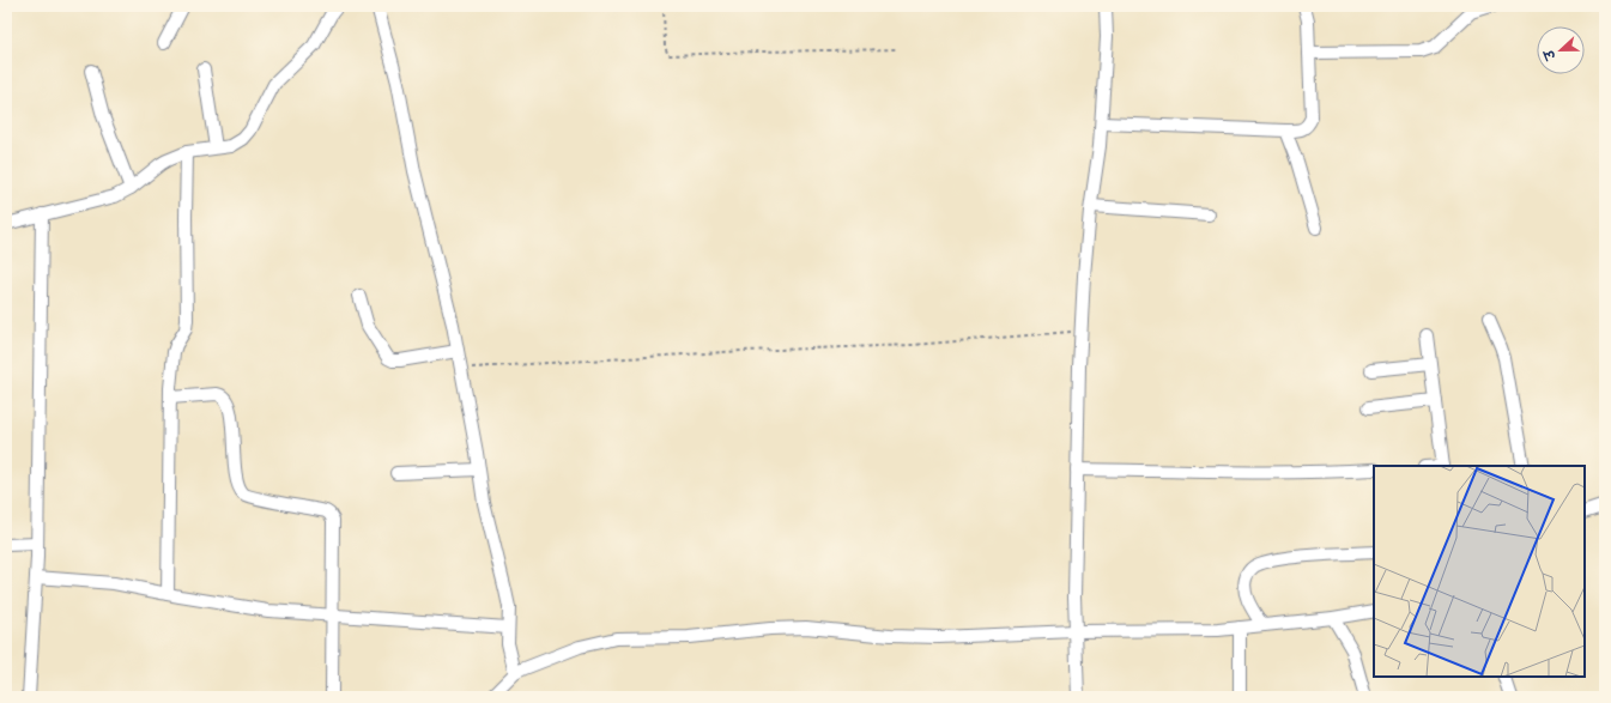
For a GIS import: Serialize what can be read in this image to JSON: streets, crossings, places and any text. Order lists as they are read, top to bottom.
{
  "north": "left"
}
